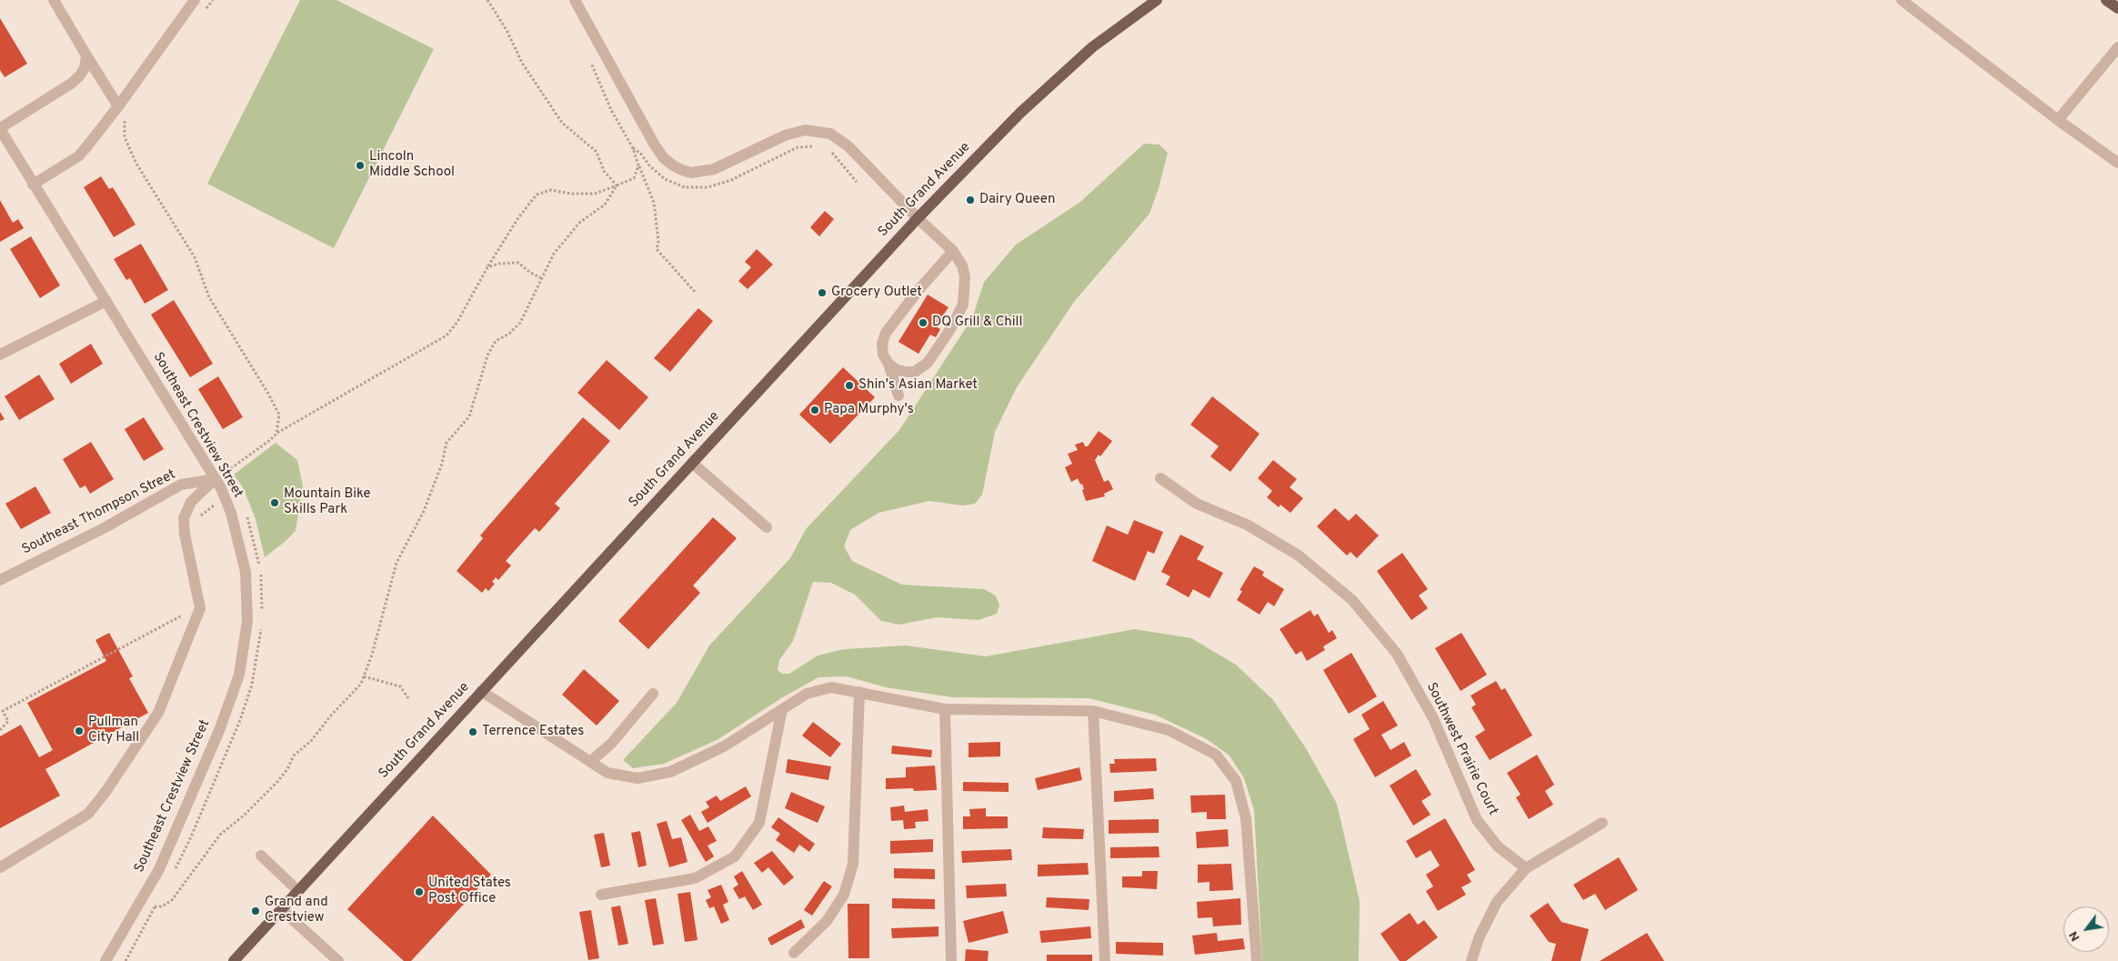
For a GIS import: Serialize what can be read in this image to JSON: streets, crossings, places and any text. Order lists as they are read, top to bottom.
{
  "streets": {
    "main road": ["South Grand Avenue"],
    "street": ["Southeast Crestview Street", "Southeast Thompson Street", "Southwest Prairie Court"]
  },
  "crossings": [
    ["Southeast Crestview Street", "Southeast Thompson Street"]
  ],
  "places": [
    "Lincoln Middle School",
    "Dairy Queen",
    "Grocery Outlet",
    "DQ Grill & Chill",
    "Shin's Asian Market",
    "Papa Murphy's",
    "Mountain Bike Skills Park",
    "Pullman City Hall",
    "Terrence Estates",
    "United States Post Office",
    "Grand and Crestview"
  ],
  "north": "bottom left"
}
